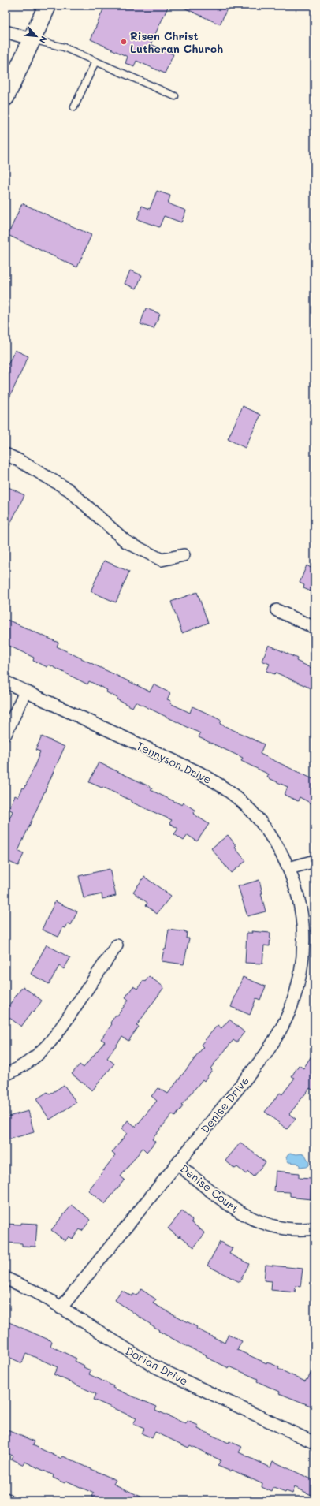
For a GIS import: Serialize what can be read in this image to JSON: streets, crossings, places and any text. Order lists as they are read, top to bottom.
{
  "streets": {
    "street": [
      "Tennyson Drive",
      "Denise Drive",
      "Denise Court",
      "Dorian Drive"
    ]
  },
  "crossings": [
    ["Tennyson Drive", "Denise Drive"],
    ["Denise Drive", "Denise Court"],
    ["Denise Drive", "Dorian Drive"]
  ],
  "places": ["Risen Christ Lutheran Church"],
  "north": "bottom right"
}
